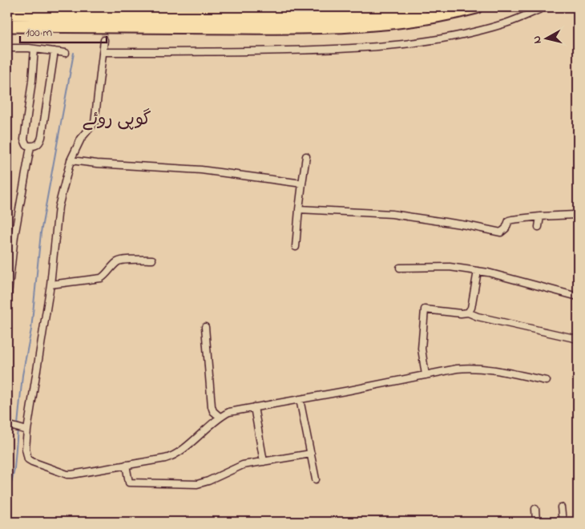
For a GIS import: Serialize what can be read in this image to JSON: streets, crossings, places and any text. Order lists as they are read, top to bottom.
{
  "districts": ["گوپی روئے"],
  "scale_bar": "100 m",
  "north": "left"
}
